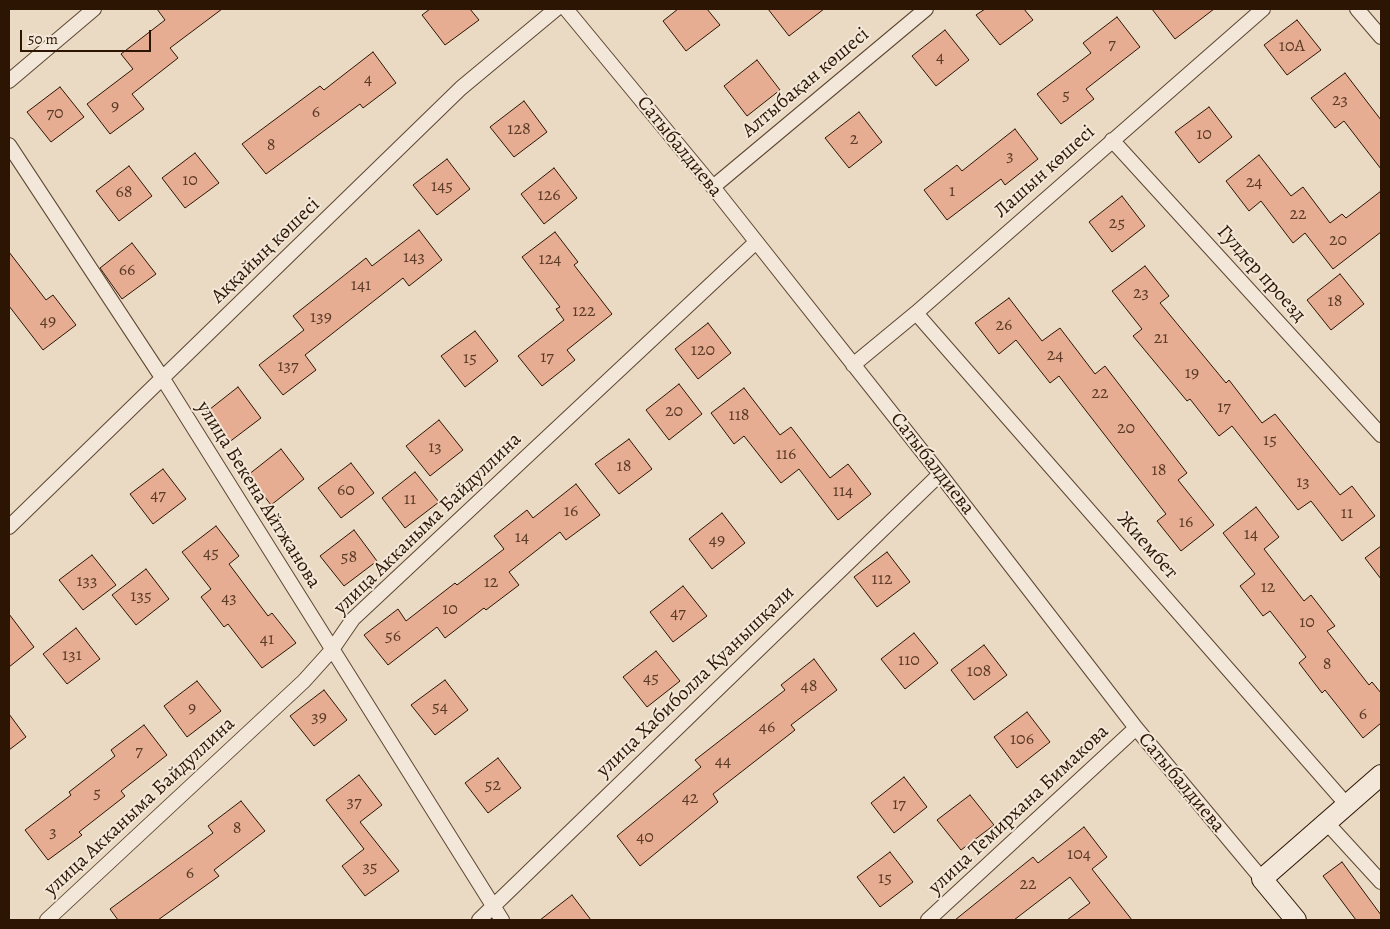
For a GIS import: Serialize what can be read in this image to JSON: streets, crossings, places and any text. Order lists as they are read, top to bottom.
{
  "streets": {
    "street": [
      "Алтыбақан көшесі",
      "Сатыбалдиева",
      "Лашын көшесі",
      "Аққайың көшесі",
      "Гулдер проезд",
      "улица Бекена Айтжанова",
      "улица Акканыма Байдуллина",
      "Жиембет",
      "улица Хабиболла Қуанышқали",
      "улица Темирхана Бимакова"
    ]
  },
  "crossings": [
    ["Алтыбақан көшесі", "Сатыбалдиева"],
    ["Сатыбалдиева", "Лашын көшесі"],
    ["Сатыбалдиева", "улица Акканыма Байдуллина"],
    ["Сатыбалдиева", "улица Хабиболла Қуанышқали"],
    ["Сатыбалдиева", "улица Темирхана Бимакова"],
    ["Лашын көшесі", "Гулдер проезд"],
    ["Лашын көшесі", "Жиембет"],
    ["Аққайың көшесі", "улица Бекена Айтжанова"],
    ["улица Бекена Айтжанова", "улица Акканыма Байдуллина"],
    ["улица Бекена Айтжанова", "улица Хабиболла Қуанышқали"]
  ],
  "house_numbers": [
    "7",
    "10А",
    "4",
    "4",
    "5",
    "23",
    "9",
    "6",
    "70",
    "128",
    "10",
    "2",
    "8",
    "3",
    "10",
    "24",
    "145",
    "1",
    "68",
    "126",
    "22",
    "25",
    "20",
    "143",
    "124",
    "66",
    "141",
    "23",
    "18",
    "122",
    "139",
    "49",
    "26",
    "21",
    "120",
    "24",
    "17",
    "15",
    "137",
    "19",
    "22",
    "17",
    "20",
    "118",
    "20",
    "15",
    "13",
    "116",
    "18",
    "18",
    "13",
    "60",
    "114",
    "47",
    "11",
    "16",
    "11",
    "16",
    "14",
    "14",
    "49",
    "45",
    "58",
    "112",
    "133",
    "12",
    "12",
    "135",
    "43",
    "10",
    "47",
    "10",
    "56",
    "41",
    "131",
    "110",
    "8",
    "108",
    "45",
    "48",
    "54",
    "9",
    "6",
    "39",
    "46",
    "106",
    "7",
    "44",
    "52",
    "5",
    "42",
    "37",
    "17",
    "8",
    "3",
    "40",
    "104",
    "35",
    "6",
    "15",
    "22"
  ],
  "scale_bar": "50 m"
}
